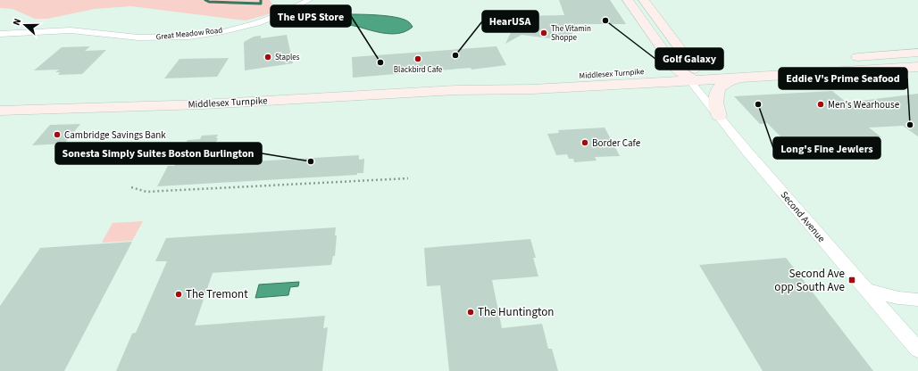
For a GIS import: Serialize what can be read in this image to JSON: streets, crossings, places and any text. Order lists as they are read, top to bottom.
{
  "streets": {
    "main road": ["Middlesex Turnpike"],
    "street": ["Great Meadow Road", "Second Avenue"]
  },
  "crossings": [
    ["Middlesex Turnpike", "Second Avenue"]
  ],
  "places": {
    "other": [
      "Golf Galaxy",
      "The Vitamin Shoppe",
      "HearUSA",
      "Staples",
      "Blackbird Cafe",
      "The UPS Store",
      "Long's Fine Jewlers",
      "Men's Wearhouse",
      "Eddie V's Prime Seafood",
      "Cambridge Savings Bank",
      "Border Cafe",
      "Sonesta Simply Suites Boston Burlington",
      "The Tremont",
      "The Huntington"
    ],
    "transit": ["Second Ave opp South Ave"]
  },
  "north": "left"
}
